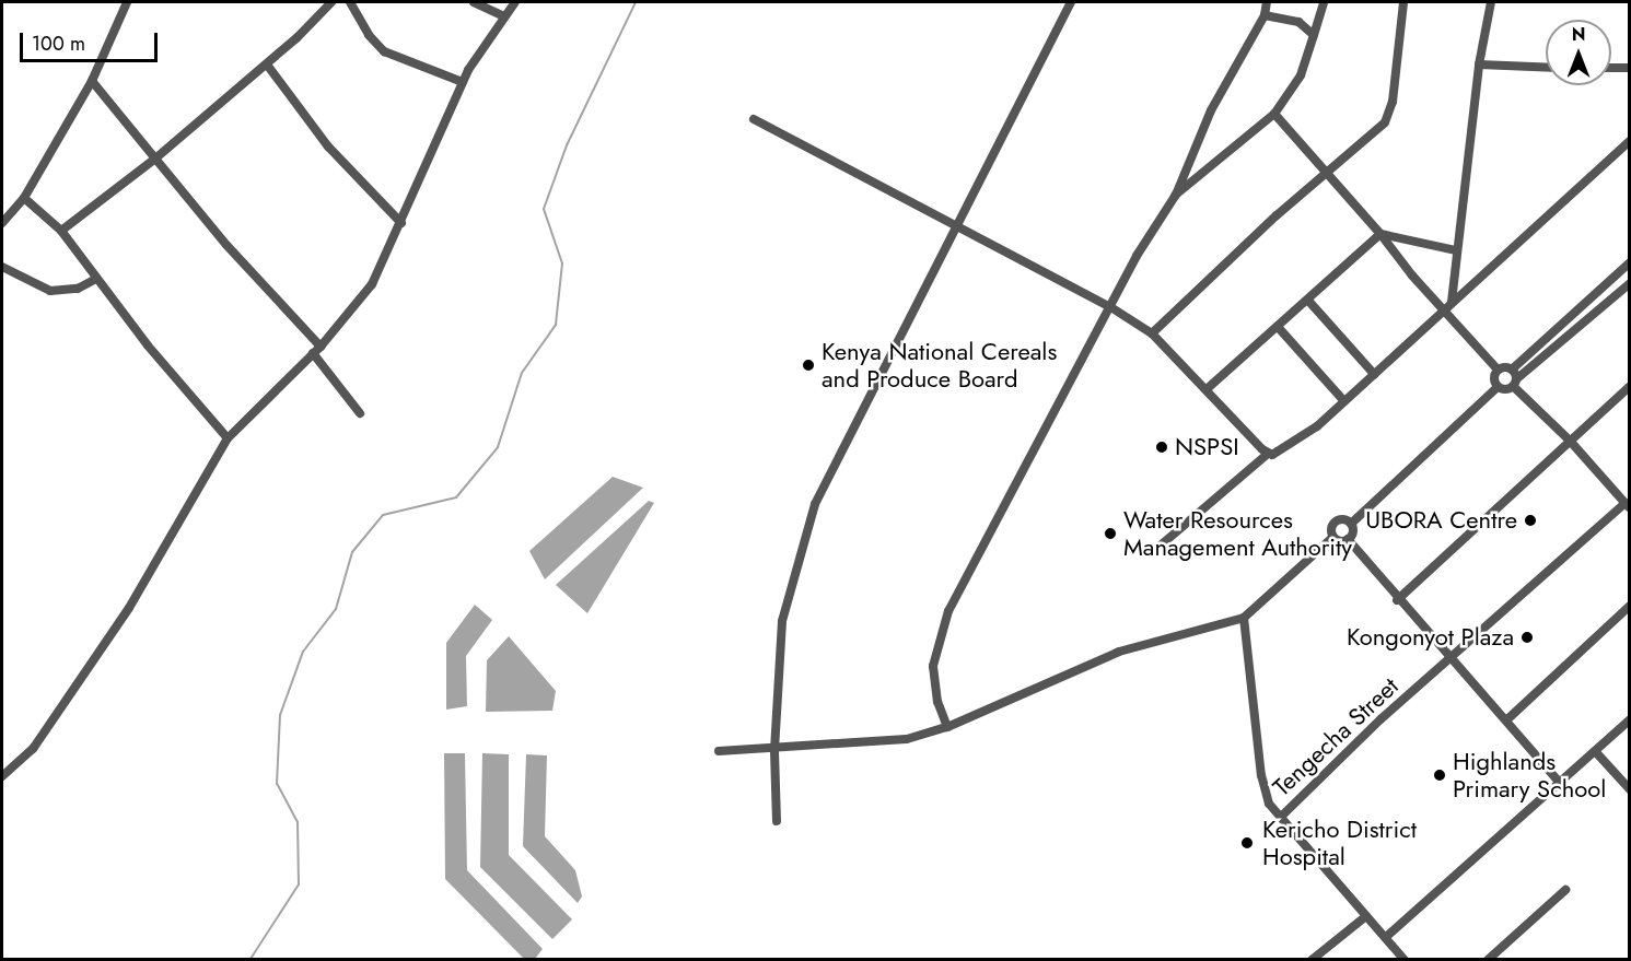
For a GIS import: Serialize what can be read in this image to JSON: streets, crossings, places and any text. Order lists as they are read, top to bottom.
{
  "streets": {
    "street": ["Tengecha Street"]
  },
  "places": [
    "Kenya National Cereals and Produce Board",
    "NSPSI",
    "UBORA Centre",
    "Water Resources Management Authority",
    "Kongonyot Plaza",
    "Highlands Primary School",
    "Kericho District Hospital"
  ],
  "scale_bar": "100 m",
  "north": "top"
}
